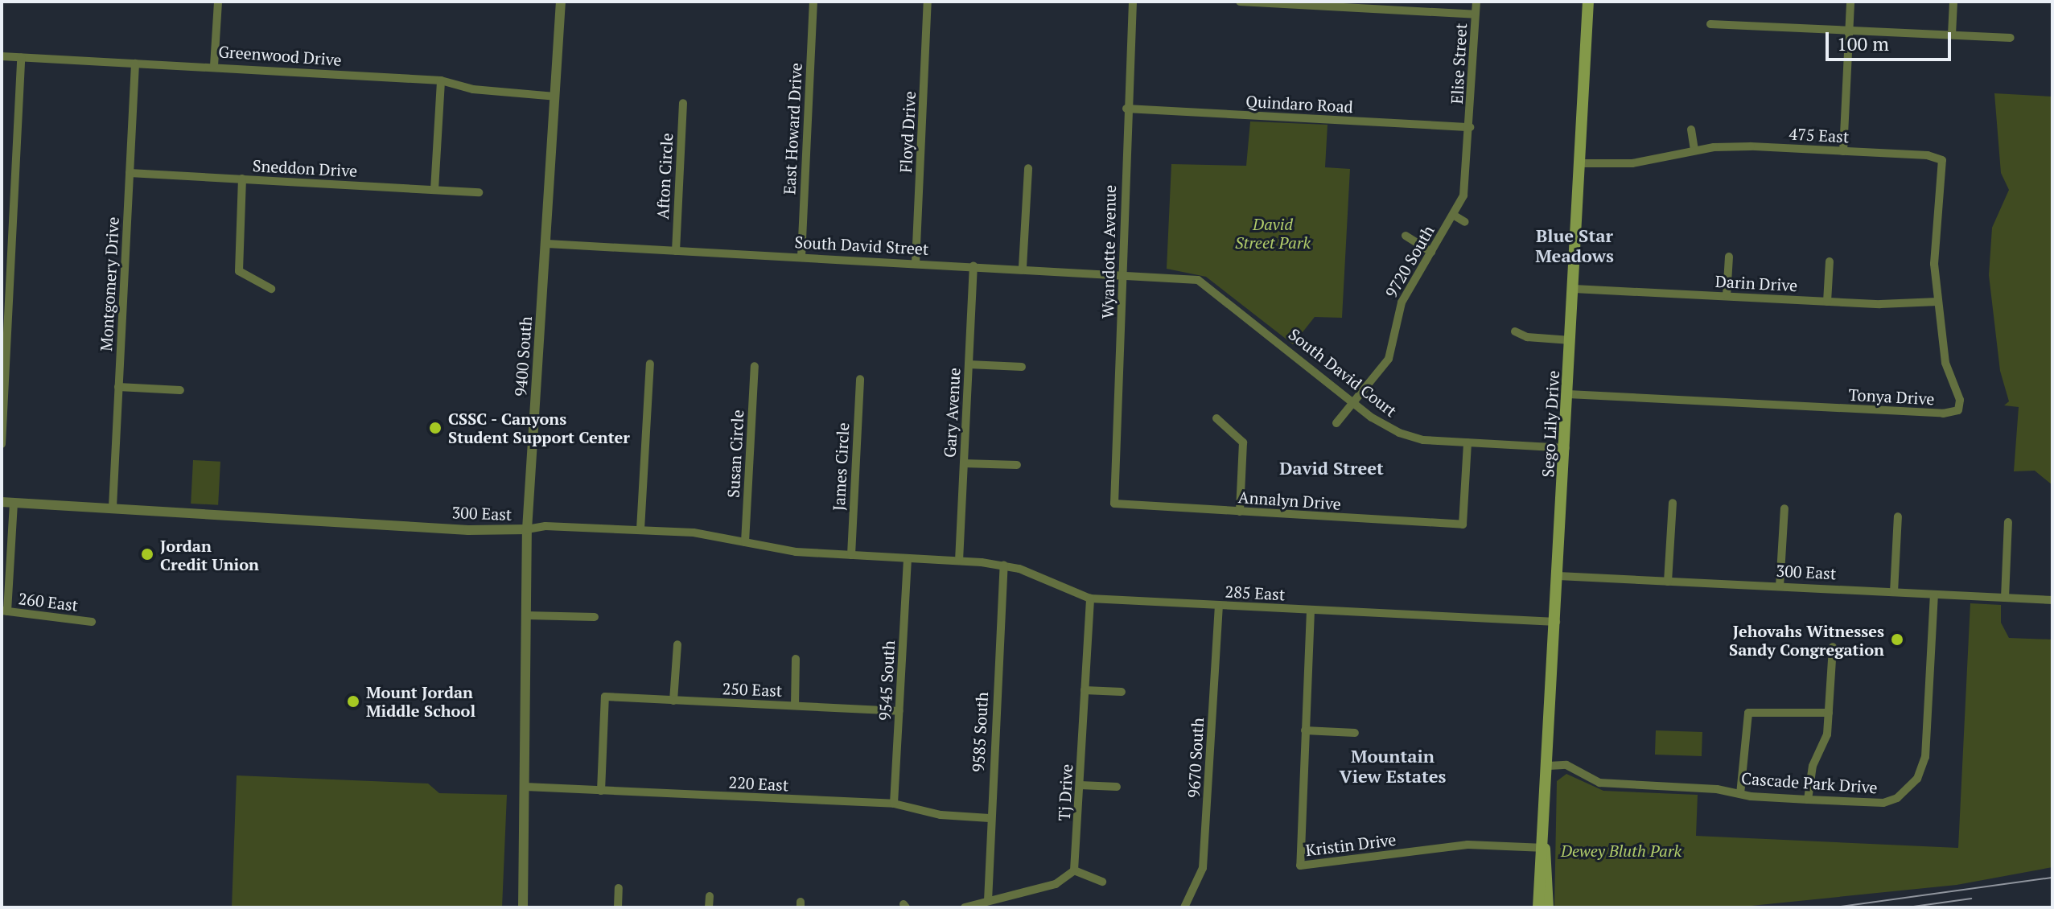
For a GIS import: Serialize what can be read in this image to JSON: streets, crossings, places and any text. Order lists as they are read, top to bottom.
{
  "streets": {
    "main road": ["Sego Lily Drive"],
    "street": [
      "Greenwood Drive",
      "Elise Street",
      "Quindaro Road",
      "East Howard Drive",
      "Floyd Drive",
      "475 East",
      "Sneddon Drive",
      "Afton Circle",
      "South David Street",
      "Wyandotte Avenue",
      "9720 South",
      "Darin Drive",
      "Montgomery Drive",
      "9400 South",
      "South David Court",
      "Tonya Drive",
      "Gary Avenue",
      "Susan Circle",
      "James Circle",
      "Annalyn Drive",
      "300 East",
      "285 East",
      "260 East",
      "9545 South",
      "250 East",
      "9585 South",
      "9670 South",
      "Cascade Park Drive",
      "220 East",
      "Tj Drive",
      "Kristin Drive"
    ]
  },
  "crossings": [
    ["Greenwood Drive", "Montgomery Drive"],
    ["Greenwood Drive", "9400 South"],
    ["Elise Street", "Quindaro Road"],
    ["Elise Street", "9720 South"],
    ["Quindaro Road", "Wyandotte Avenue"],
    ["Quindaro Road", "9720 South"],
    ["East Howard Drive", "South David Street"],
    ["Floyd Drive", "South David Street"],
    ["475 East", "Tonya Drive"],
    ["475 East", "Sego Lily Drive"],
    ["Sneddon Drive", "Montgomery Drive"],
    ["Afton Circle", "South David Street"],
    ["South David Street", "Wyandotte Avenue"],
    ["South David Street", "9400 South"],
    ["South David Street", "South David Court"],
    ["South David Street", "Gary Avenue"],
    ["Wyandotte Avenue", "Annalyn Drive"],
    ["9720 South", "South David Court"],
    ["Darin Drive", "Tonya Drive"],
    ["Darin Drive", "Sego Lily Drive"],
    ["Montgomery Drive", "300 East"],
    ["9400 South", "300 East"],
    ["9400 South", "220 East"],
    ["South David Court", "Annalyn Drive"],
    ["Tonya Drive", "Sego Lily Drive"],
    ["Gary Avenue", "300 East"],
    ["Gary Avenue", "285 East"],
    ["Sego Lily Drive", "300 East"],
    ["Sego Lily Drive", "285 East"],
    ["Sego Lily Drive", "Cascade Park Drive"],
    ["Sego Lily Drive", "Kristin Drive"],
    ["Susan Circle", "300 East"],
    ["James Circle", "300 East"],
    ["300 East", "285 East"],
    ["300 East", "9545 South"],
    ["300 East", "Cascade Park Drive"],
    ["285 East", "9585 South"],
    ["285 East", "9670 South"],
    ["285 East", "Tj Drive"],
    ["285 East", "Kristin Drive"],
    ["9545 South", "250 East"],
    ["9545 South", "220 East"],
    ["250 East", "220 East"],
    ["9585 South", "220 East"]
  ],
  "districts": ["Blue Star Meadows", "David Street", "Mountain View Estates"],
  "parks": ["David Street Park", "Dewey Bluth Park"],
  "places": [
    "CSSC - Canyons Student Support Center",
    "Jordan Credit Union",
    "Jehovahs Witnesses Sandy Congregation",
    "Mount Jordan Middle School"
  ],
  "scale_bar": "100 m"
}
